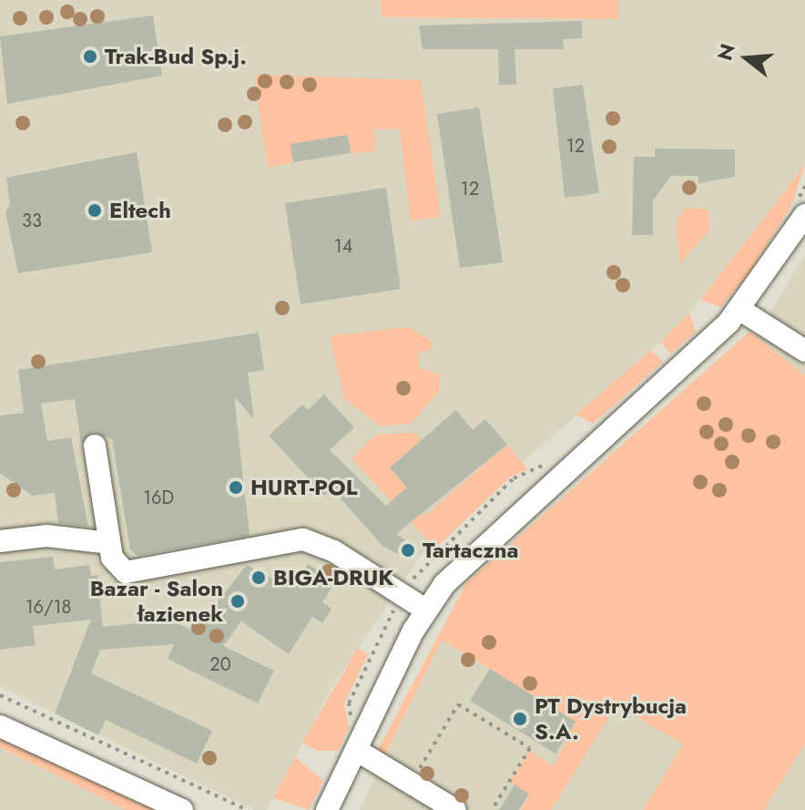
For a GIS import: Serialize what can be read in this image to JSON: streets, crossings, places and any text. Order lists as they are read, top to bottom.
{
  "places": [
    "Trak-Bud Sp.j.",
    "Eltech",
    "HURT-POL",
    "Tartaczna",
    "BIGA-DRUK",
    "Bazar - Salon łazienek",
    "PT Dystrybucja S.A."
  ],
  "house_numbers": [
    "12",
    "12",
    "33",
    "14",
    "16D",
    "16/18",
    "20"
  ],
  "north": "left"
}
